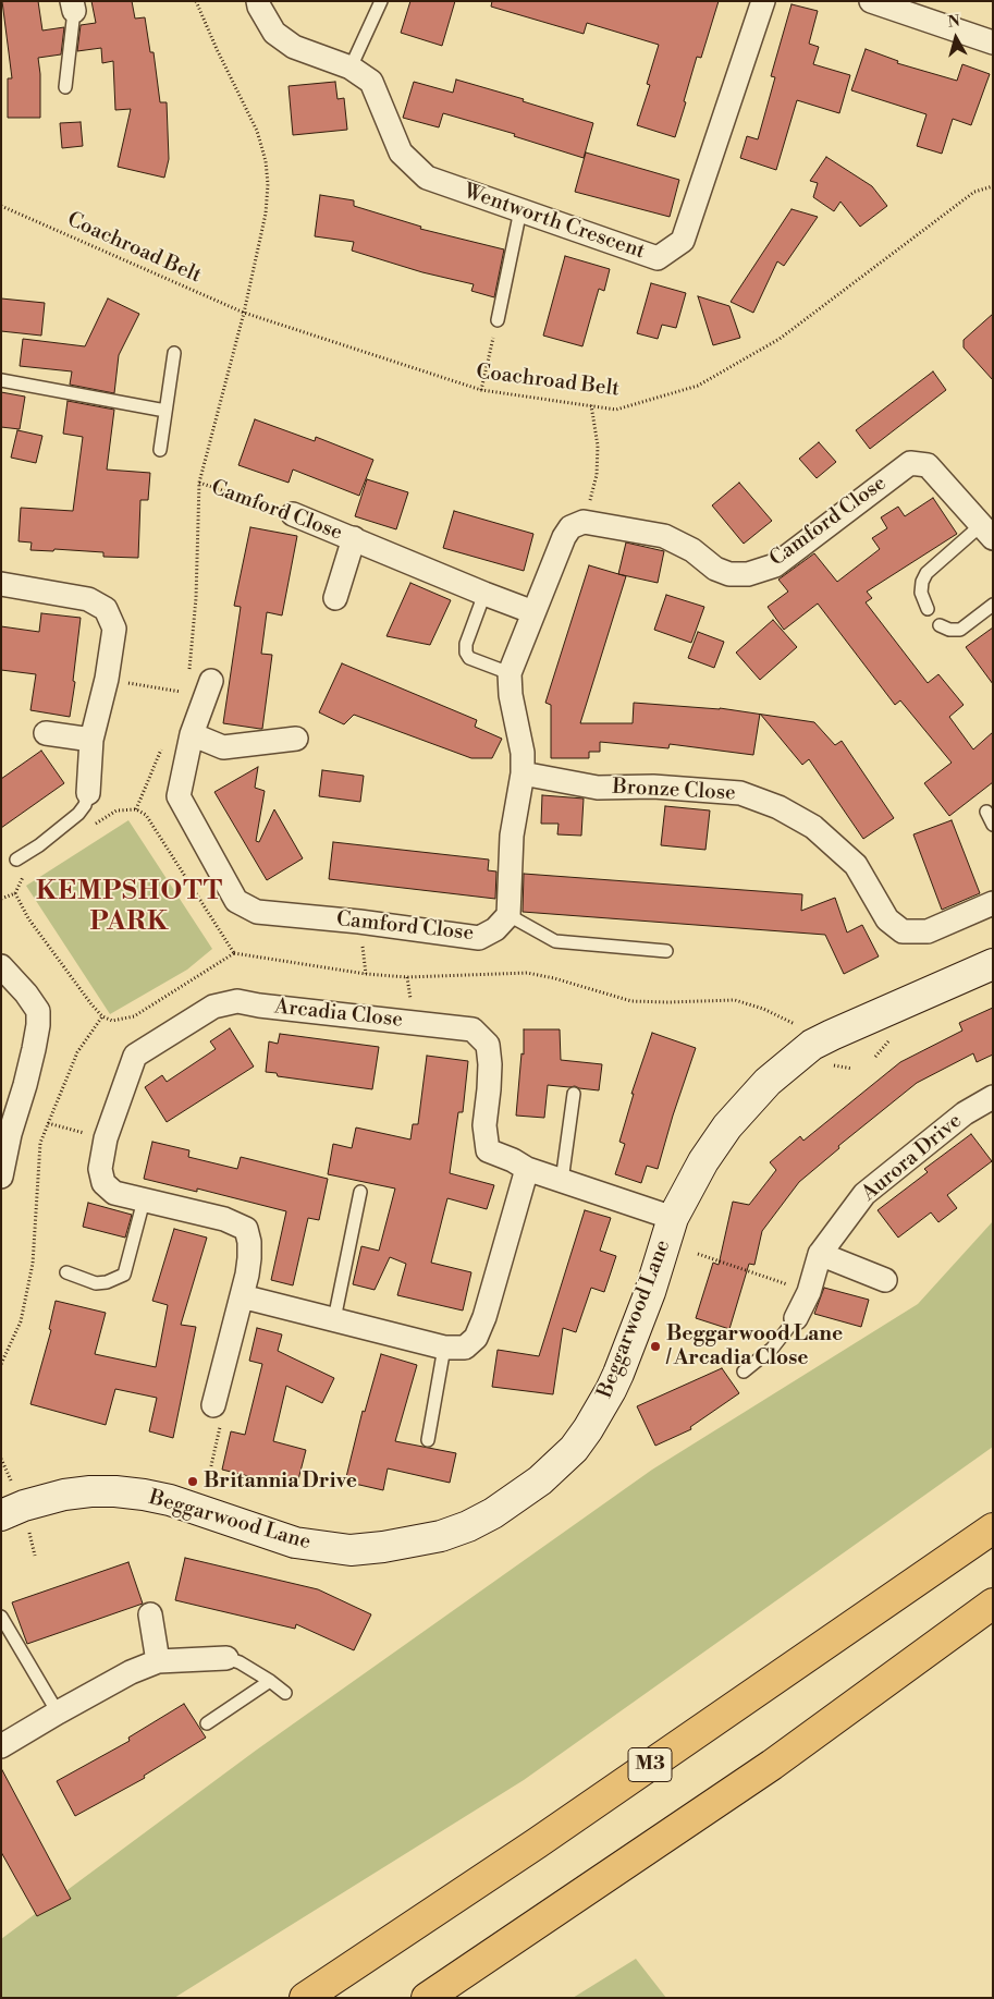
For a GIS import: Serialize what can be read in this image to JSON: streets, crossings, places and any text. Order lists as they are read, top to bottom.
{
  "streets": {
    "highway": ["M3"],
    "street": [
      "Wentworth Crescent",
      "Camford Close",
      "Bronze Close",
      "Arcadia Close",
      "Aurora Drive",
      "Beggarwood Lane"
    ],
    "path": ["Coachroad Belt"]
  },
  "crossings": [
    ["Arcadia Close", "Beggarwood Lane"]
  ],
  "districts": ["KEMPSHOTT PARK"],
  "places": ["Beggarwood Lane / Arcadia Close", "Britannia Drive"],
  "north": "top"
}
